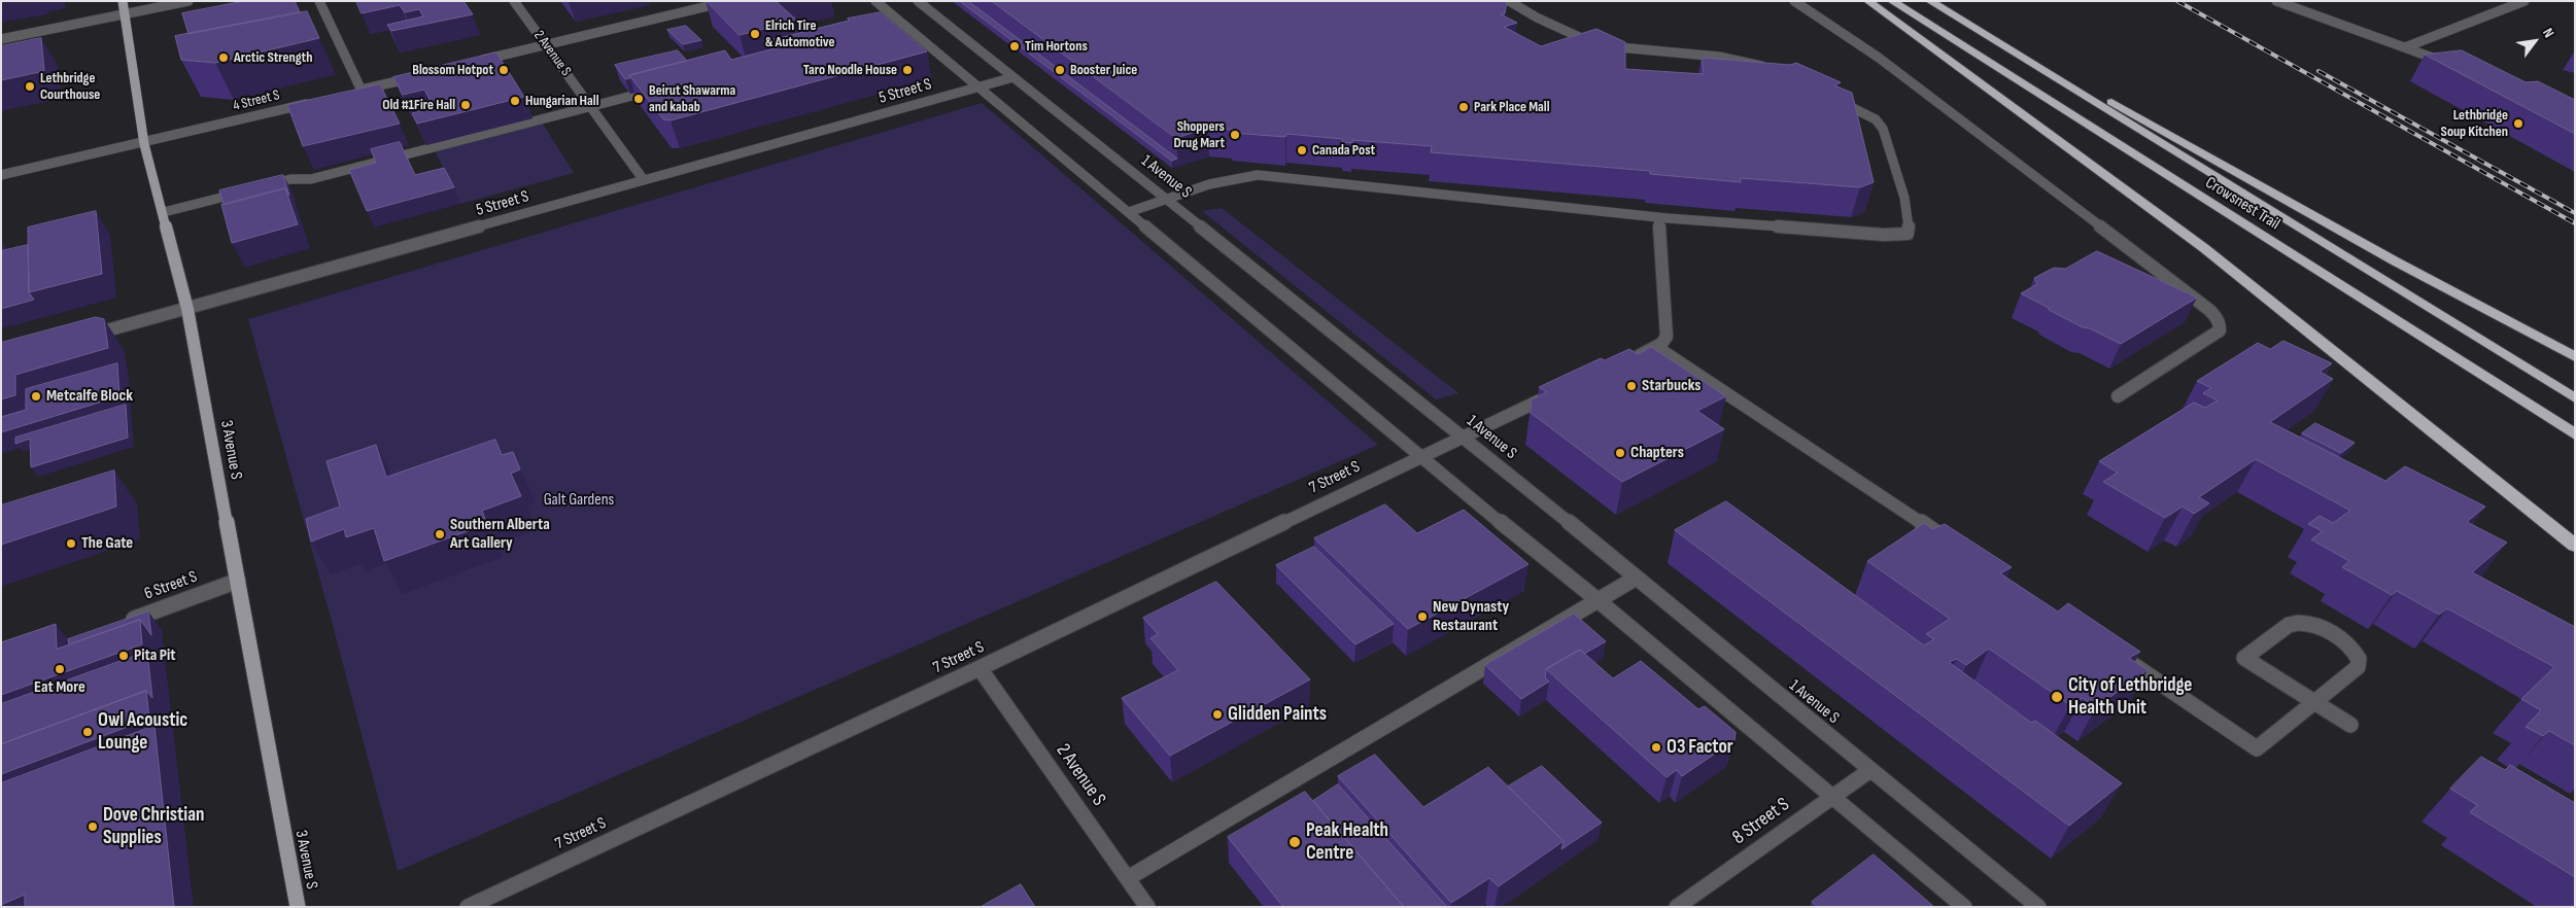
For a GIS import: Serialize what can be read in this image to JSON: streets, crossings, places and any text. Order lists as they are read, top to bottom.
{
  "streets": {
    "highway": ["Crowsnest Trail"],
    "main road": ["3 Avenue S"],
    "street": [
      "2 Avenue S",
      "5 Street S",
      "4 Street S",
      "1 Avenue S",
      "7 Street S",
      "6 Street S",
      "8 Street S"
    ]
  },
  "crossings": [
    ["2 Avenue S", "5 Street S"],
    ["2 Avenue S", "7 Street S"],
    ["5 Street S", "1 Avenue S"],
    ["5 Street S", "3 Avenue S"],
    ["4 Street S", "3 Avenue S"],
    ["1 Avenue S", "7 Street S"],
    ["1 Avenue S", "8 Street S"],
    ["3 Avenue S", "6 Street S"]
  ],
  "parks": ["Galt Gardens"],
  "places": [
    "Elrich Tire & Automotive",
    "Tim Hortons",
    "Arctic Strength",
    "Blossom Hotpot",
    "Taro Noodle House",
    "Booster Juice",
    "Lethbridge Courthouse",
    "Beirut Shawarma and kabab",
    "Hungarian Hall",
    "Old #1Fire Hall",
    "Park Place Mall",
    "Lethbridge Soup Kitchen",
    "Shoppers Drug Mart",
    "Canada Post",
    "Starbucks",
    "Metcalfe Block",
    "Chapters",
    "Southern Alberta Art Gallery",
    "The Gate",
    "New Dynasty Restaurant",
    "Pita Pit",
    "Eat More",
    "City of Lethbridge Health Unit",
    "Glidden Paints",
    "Owl Acoustic Lounge",
    "O3 Factor",
    "Dove Christian Supplies",
    "Peak Health Centre"
  ],
  "north": "top right"
}
